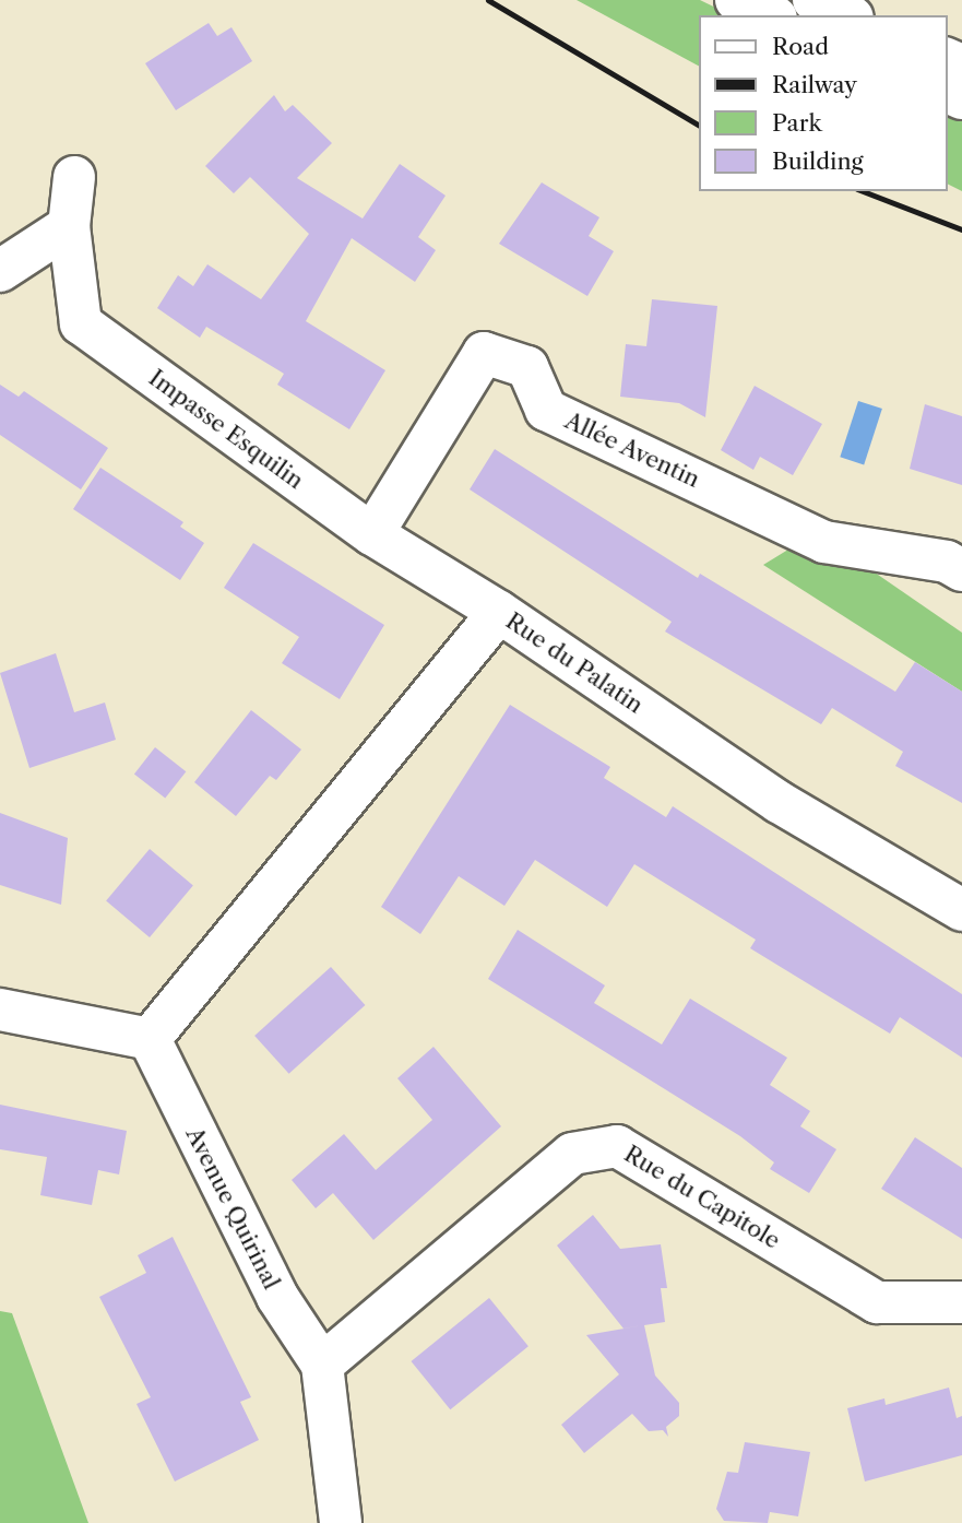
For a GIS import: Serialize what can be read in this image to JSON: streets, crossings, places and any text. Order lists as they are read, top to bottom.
{
  "streets": {
    "street": [
      "Impasse Esquilin",
      "Allée Aventin",
      "Rue du Palatin",
      "Rue du Capitole",
      "Avenue Quirinal"
    ]
  },
  "crossings": [
    ["Impasse Esquilin", "Allée Aventin"],
    ["Impasse Esquilin", "Rue du Palatin"],
    ["Rue du Palatin", "Avenue Quirinal"],
    ["Rue du Capitole", "Avenue Quirinal"]
  ],
  "legend": [
    "Road",
    "Railway",
    "Park",
    "Building"
  ]
}
